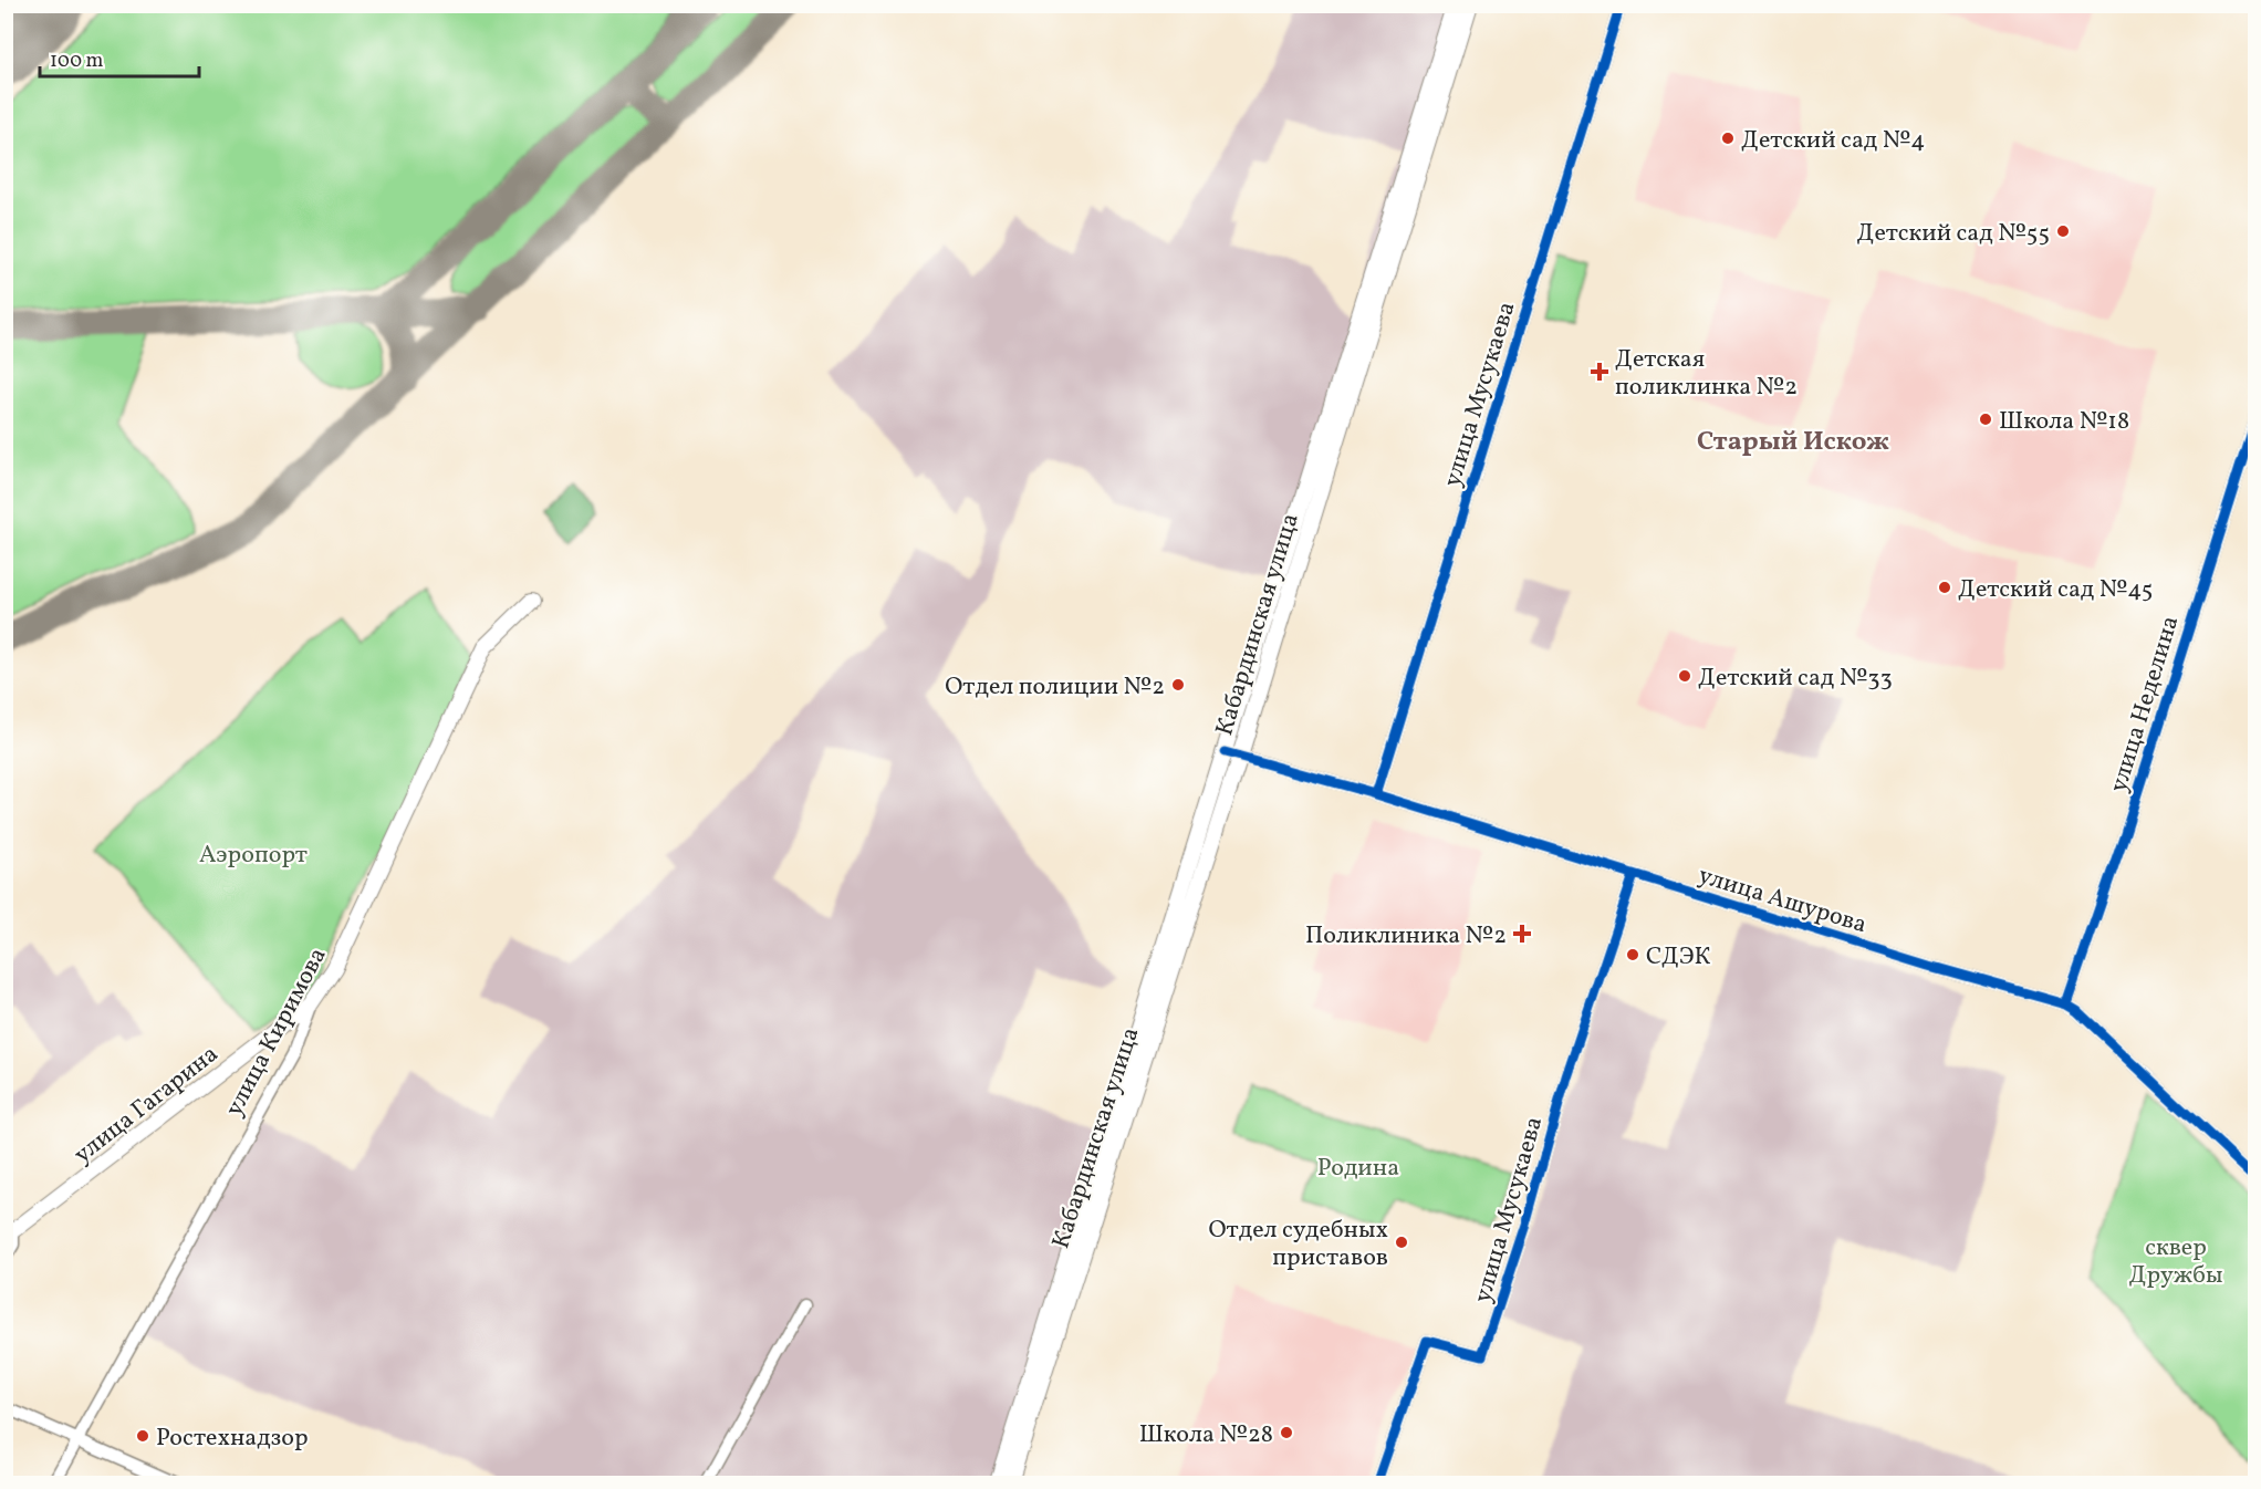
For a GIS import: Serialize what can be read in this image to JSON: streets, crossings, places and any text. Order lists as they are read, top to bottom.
{
  "streets": {
    "main road": ["Кабардинская улица", "улица Киримова", "улица Гагарина"],
    "street": ["улица Мусукаева", "улица Неделина", "улица Ашурова"]
  },
  "crossings": [
    ["улица Мусукаева", "улица Ашурова"],
    ["Кабардинская улица", "улица Ашурова"],
    ["улица Неделина", "улица Ашурова"],
    ["улица Киримова", "улица Гагарина"]
  ],
  "districts": ["Старый Искож"],
  "parks": ["Аэропорт", "Родина", "сквер Дружбы"],
  "places": {
    "other": [
      "Детский сад №4",
      "Детский сад №55",
      "Школа №18",
      "Детский сад №45",
      "Детский сад №33",
      "Отдел полиции №2",
      "СДЭК",
      "Отдел судебных приставов",
      "Школа №28",
      "Ростехнадзор"
    ],
    "health": ["Детская поликлинка №2", "Поликлиника №2"]
  },
  "scale_bar": "100 m"
}
